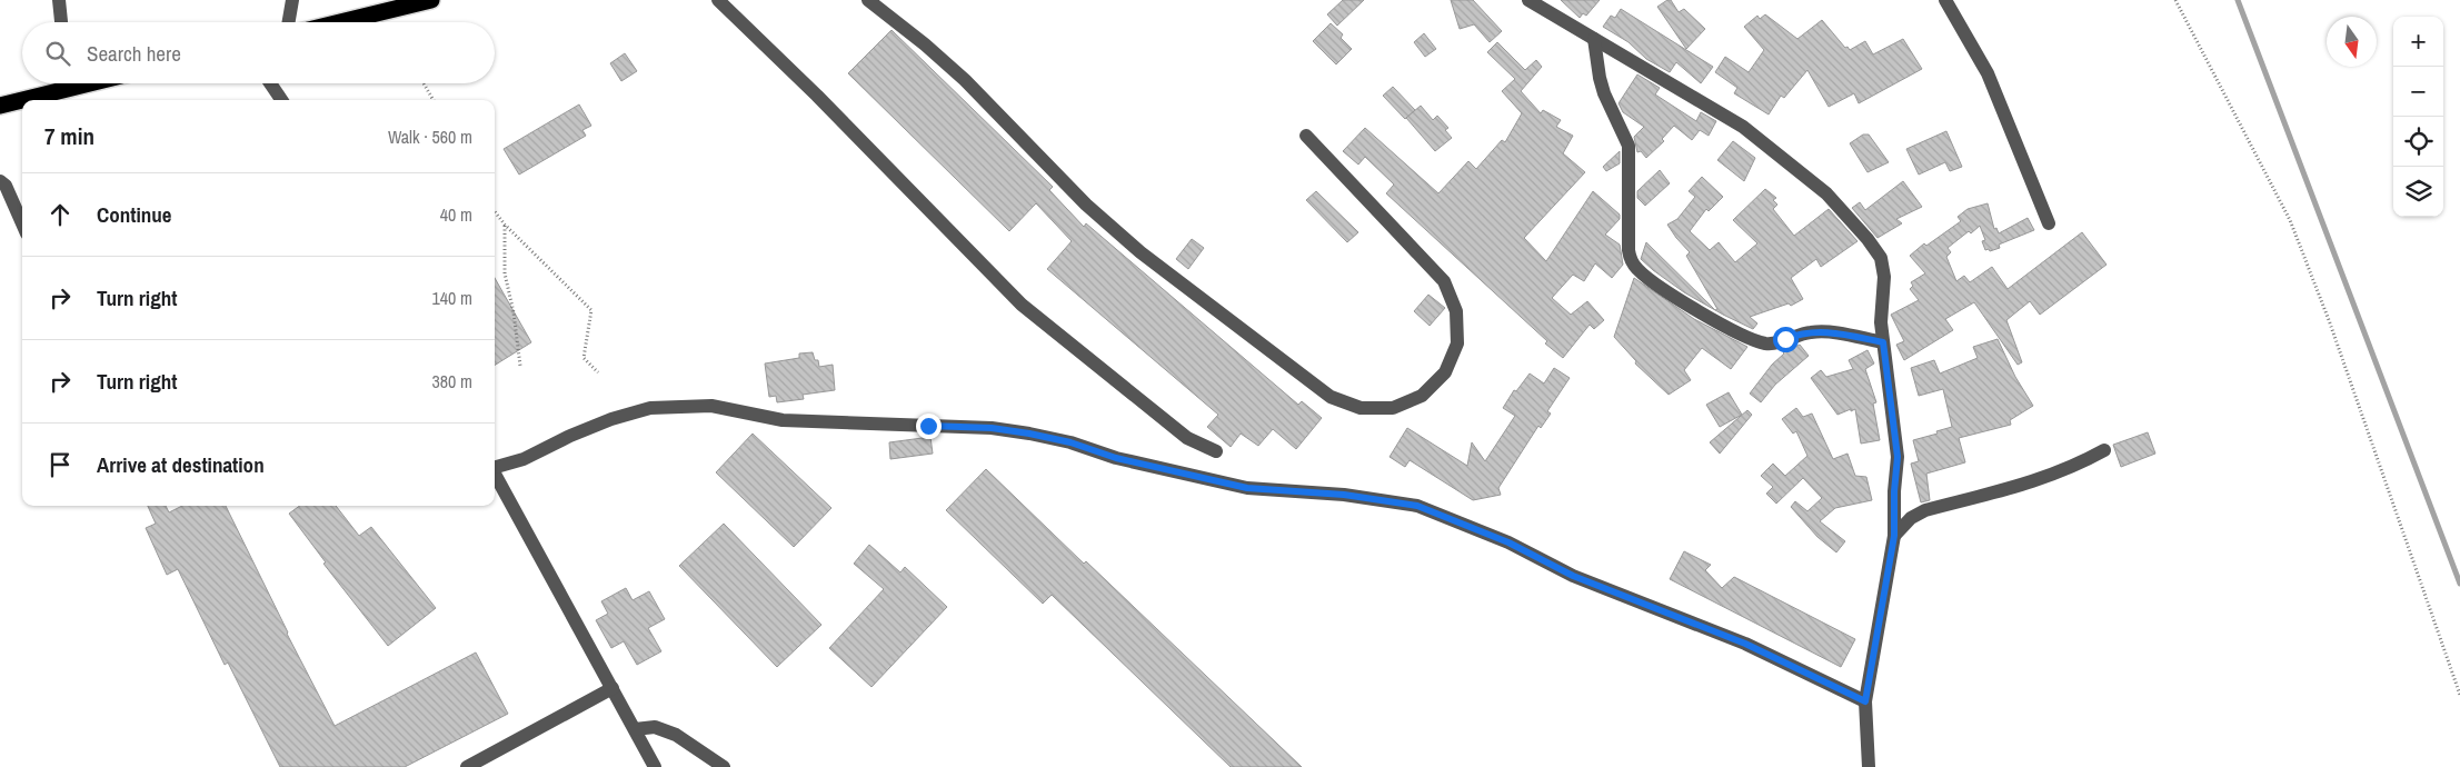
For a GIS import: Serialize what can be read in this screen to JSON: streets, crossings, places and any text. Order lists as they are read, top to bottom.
{
  "north": "bottom",
  "page": {
    "map_buttons": ["+", "−"],
    "search": "Search here",
    "heading": ["7 min", "Walk · 560 m"],
    "list": [
      ["Continue", "40 m"],
      ["Turn right", "140 m"],
      ["Turn right", "380 m"],
      "Arrive at destination"
    ]
  }
}
